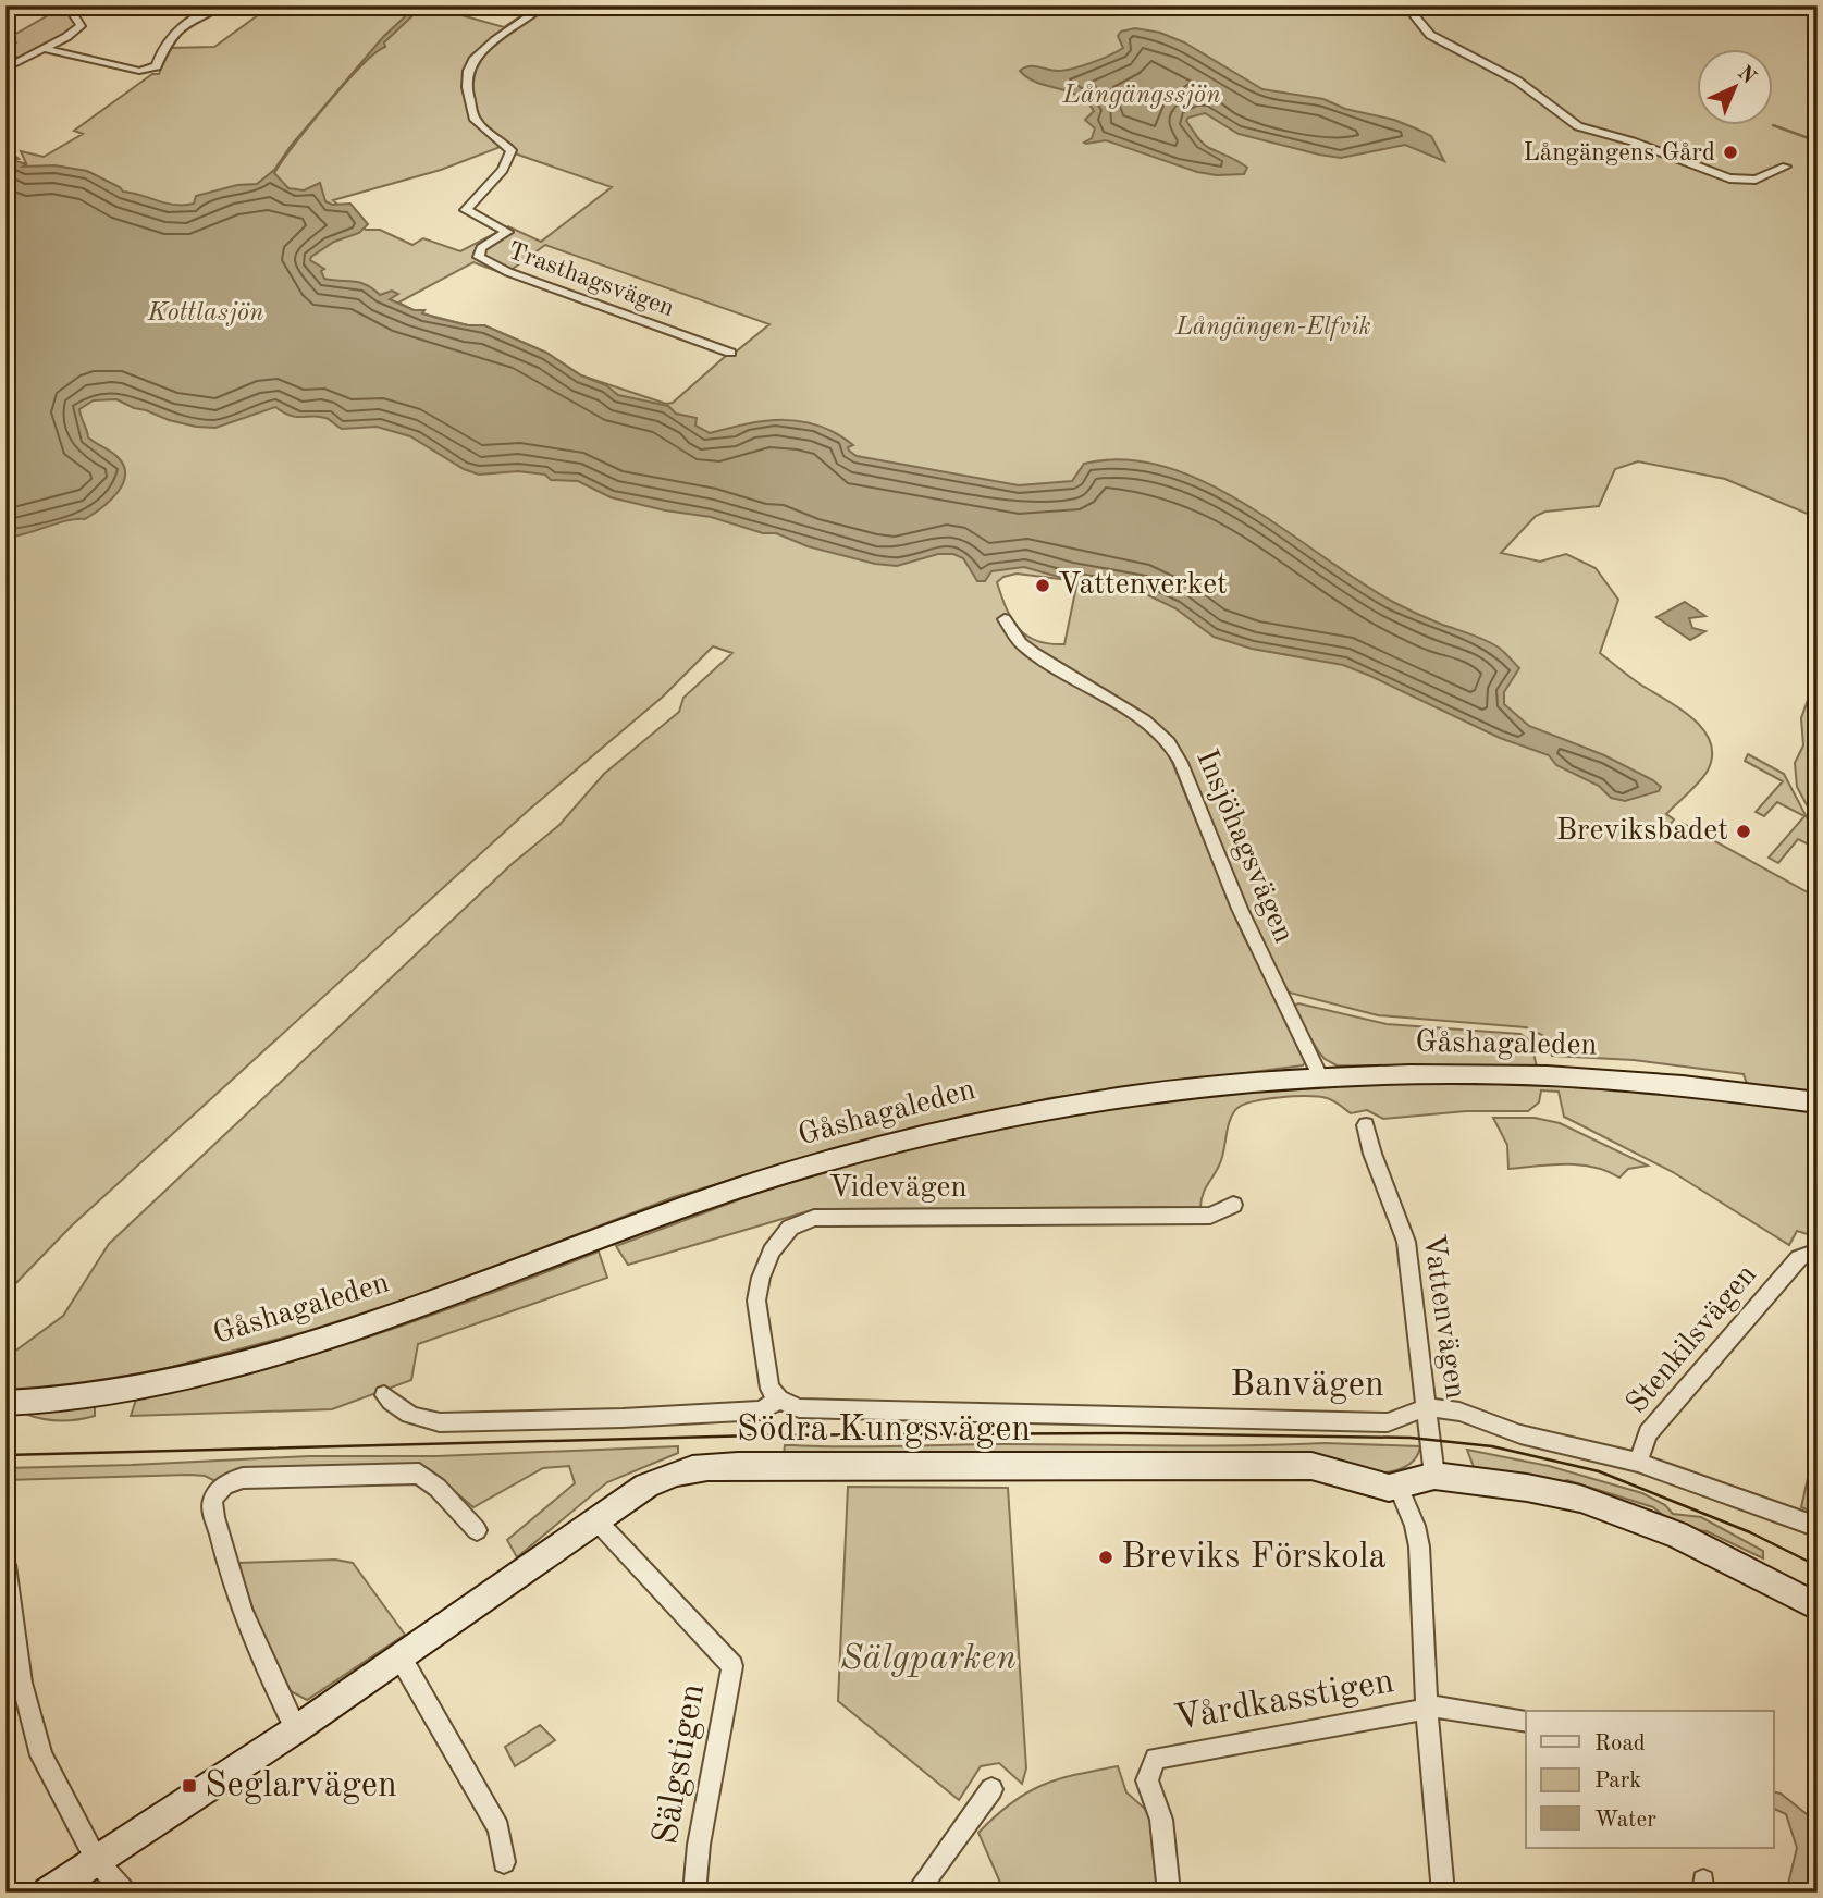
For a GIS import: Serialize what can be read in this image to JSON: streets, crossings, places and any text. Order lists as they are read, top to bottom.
{
  "streets": {
    "main road": ["Gåshagaleden", "Södra Kungsvägen"],
    "street": [
      "Trasthagsvägen",
      "Insjöhagsvägen",
      "Videvägen",
      "Vattenvägen",
      "Stenkilsvägen",
      "Banvägen",
      "Vårdkasstigen",
      "Sälgstigen"
    ]
  },
  "crossings": [
    ["Insjöhagsvägen", "Gåshagaleden"],
    ["Videvägen", "Banvägen"],
    ["Vattenvägen", "Banvägen"],
    ["Vattenvägen", "Södra Kungsvägen"],
    ["Stenkilsvägen", "Banvägen"],
    ["Södra Kungsvägen", "Sälgstigen"]
  ],
  "water": ["Långängssjön", "Kottlasjön"],
  "parks": ["Långängen-Elfvik", "Sälgparken"],
  "places": {
    "other": [
      "Långängens Gård",
      "Vattenverket",
      "Breviksbadet",
      "Breviks Förskola"
    ],
    "transit": ["Seglarvägen"]
  },
  "legend": ["Road", "Park", "Water"],
  "north": "top right"
}
